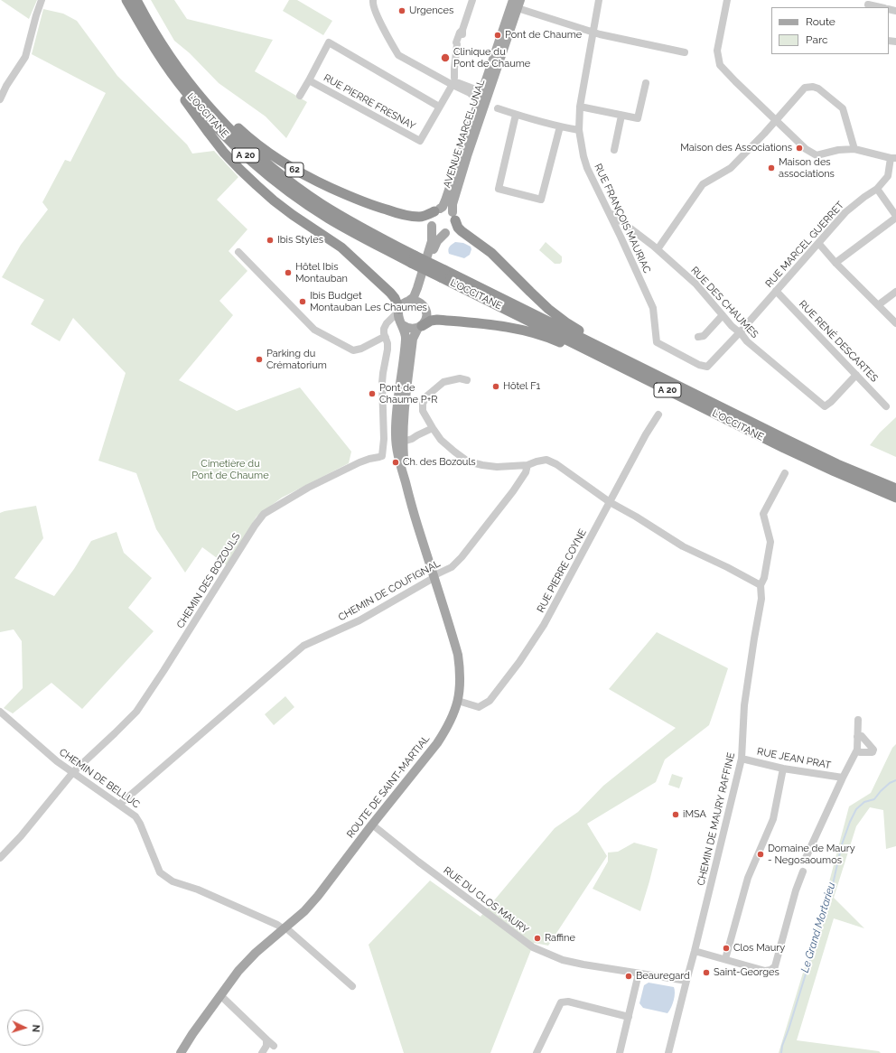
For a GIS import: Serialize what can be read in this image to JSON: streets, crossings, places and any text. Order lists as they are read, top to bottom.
{
  "streets": {
    "highway": ["L'OCCITANE", "A 20", "62"],
    "main road": ["AVENUE MARCEL UNAL", "ROUTE DE SAINT-MARTIAL"],
    "street": [
      "RUE PIERRE FRESNAY",
      "RUE FRANÇOIS MAURIAC",
      "RUE MARCEL GUERRET",
      "RUE DES CHAUMES",
      "RUE RENÉ DESCARTES",
      "RUE PIERRE COYNE",
      "CHEMIN DES BOZOULS",
      "CHEMIN DE COUFIGNAL",
      "RUE JEAN PRAT",
      "CHEMIN DE BELLUC",
      "CHEMIN DE MAURY RAFFINE",
      "RUE DU CLOS MAURY"
    ]
  },
  "crossings": [
    ["L'OCCITANE", "62"],
    ["AVENUE MARCEL UNAL", "62"],
    ["RUE FRANÇOIS MAURIAC", "RUE MARCEL GUERRET"],
    ["RUE FRANÇOIS MAURIAC", "RUE DES CHAUMES"],
    ["RUE MARCEL GUERRET", "RUE DES CHAUMES"],
    ["RUE MARCEL GUERRET", "RUE RENÉ DESCARTES"],
    ["RUE DES CHAUMES", "RUE RENÉ DESCARTES"],
    ["RUE PIERRE COYNE", "ROUTE DE SAINT-MARTIAL"],
    ["CHEMIN DES BOZOULS", "CHEMIN DE BELLUC"],
    ["CHEMIN DE COUFIGNAL", "CHEMIN DE BELLUC"],
    ["CHEMIN DE COUFIGNAL", "ROUTE DE SAINT-MARTIAL"],
    ["RUE JEAN PRAT", "CHEMIN DE MAURY RAFFINE"],
    ["CHEMIN DE BELLUC", "ROUTE DE SAINT-MARTIAL"],
    ["ROUTE DE SAINT-MARTIAL", "RUE DU CLOS MAURY"],
    ["CHEMIN DE MAURY RAFFINE", "RUE DU CLOS MAURY"]
  ],
  "water": ["Le Grand Mortarieu"],
  "parks": ["Cimetière du Pont de Chaume"],
  "places": [
    "Urgences",
    "Pont de Chaume",
    "Clinique du Pont de Chaume",
    "Maison des Associations",
    "Maison des associations",
    "Ibis Styles",
    "Hôtel Ibis Montauban",
    "Ibis Budget Montauban Les Chaumes",
    "Parking du Crématorium",
    "Hôtel F1",
    "Pont de Chaume P+R",
    "Ch. des Bozouls",
    "iMSA",
    "Domaine de Maury - Negosaoumos",
    "Raffine",
    "Clos Maury",
    "Saint-Georges",
    "Beauregard"
  ],
  "legend": ["Route", "Parc"],
  "north": "right"
}
